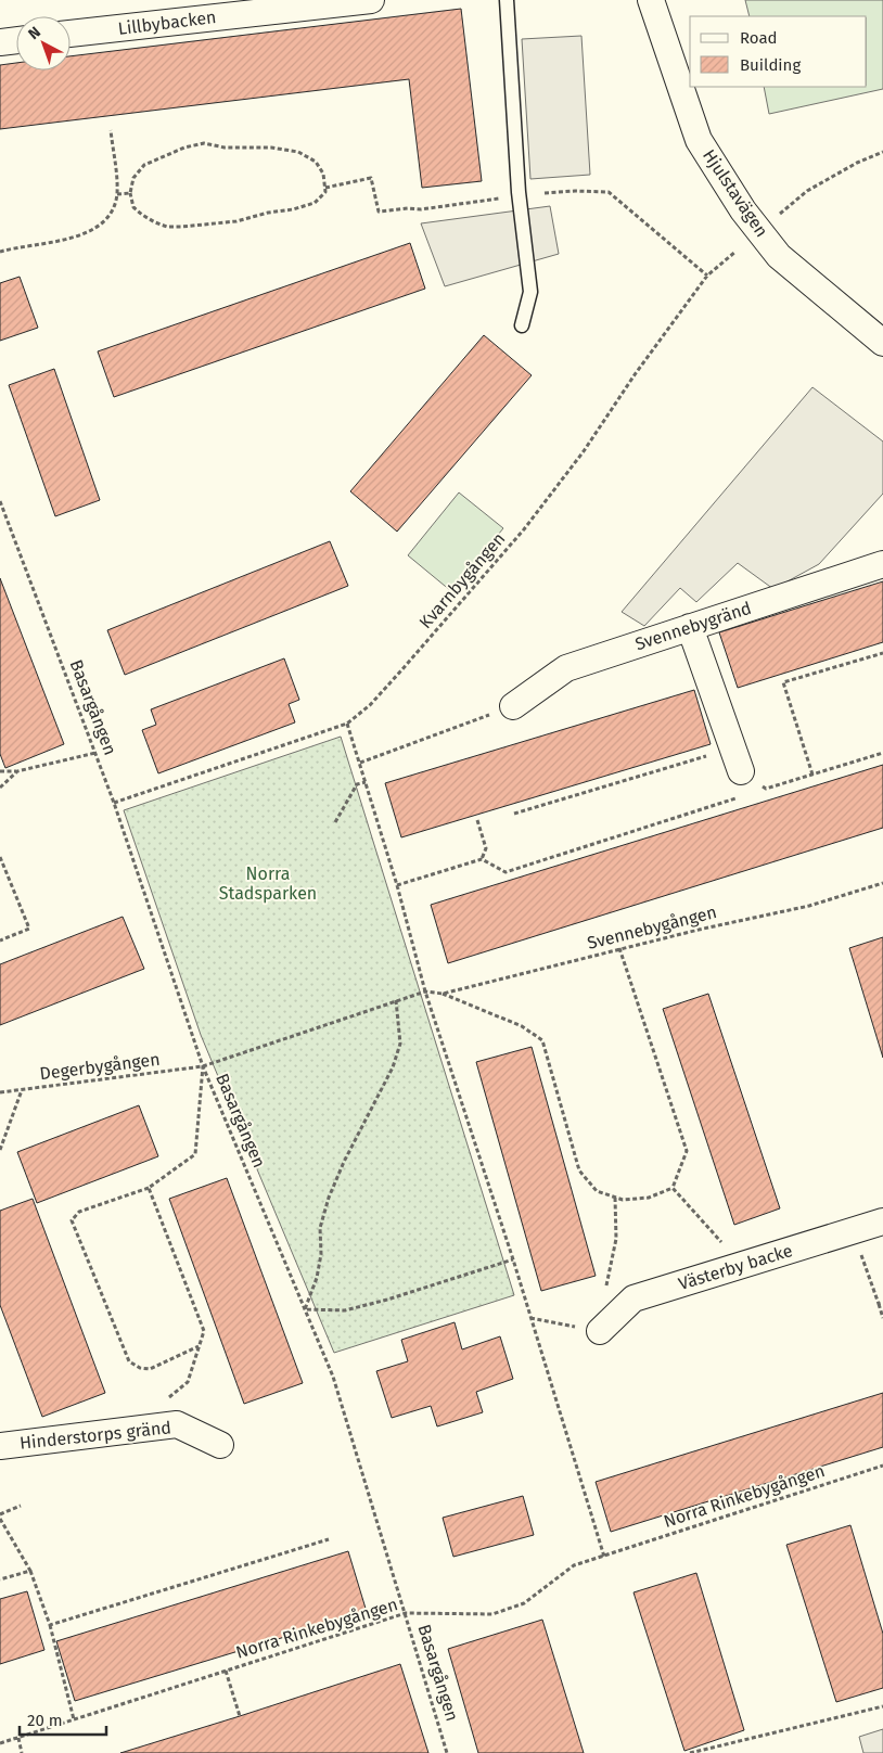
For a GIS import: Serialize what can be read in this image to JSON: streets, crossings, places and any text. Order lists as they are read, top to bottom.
{
  "streets": {
    "street": [
      "Lillbybacken",
      "Hjulstavägen",
      "Svennebygränd",
      "Västerby backe",
      "Hinderstorps gränd"
    ],
    "path": [
      "Kvarnbygången",
      "Basargången",
      "Svennebygången",
      "Degerbygången",
      "Norra Rinkebygången"
    ]
  },
  "crossings": [
    ["Kvarnbygången", "Basargången"],
    ["Basargången", "Degerbygången"],
    ["Basargången", "Norra Rinkebygången"],
    ["Svennebygången", "Degerbygången"]
  ],
  "parks": ["Norra Stadsparken"],
  "legend": ["Road", "Building"],
  "scale_bar": "20 m",
  "north": "top left"
}
